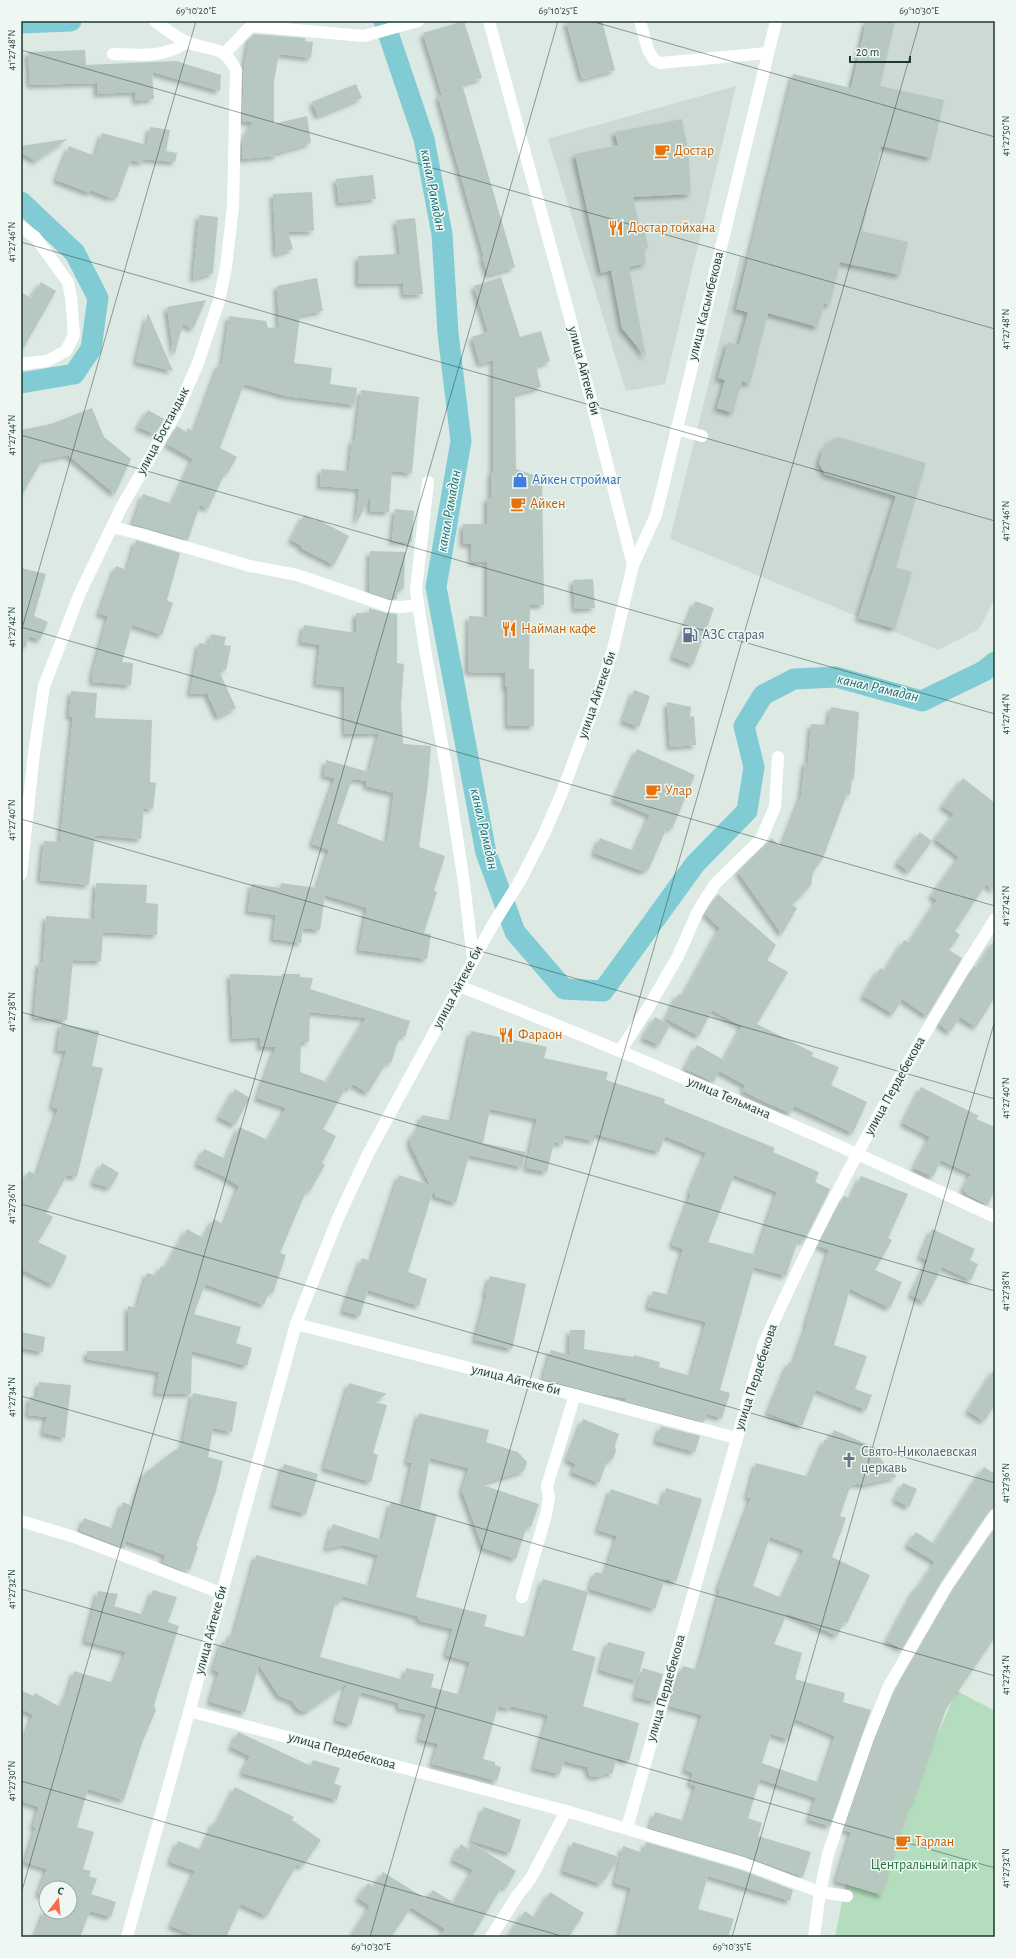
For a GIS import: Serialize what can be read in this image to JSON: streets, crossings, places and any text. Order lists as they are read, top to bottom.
{
  "streets": {
    "street": [
      "улица Касымбекова",
      "улица Айтеке би",
      "улица Бостандык",
      "улица Пердебекова",
      "улица Тельмана"
    ]
  },
  "crossings": [
    ["улица Касымбекова", "улица Айтеке би"],
    ["улица Айтеке би", "улица Пердебекова"],
    ["улица Айтеке би", "улица Тельмана"],
    ["улица Пердебекова", "улица Тельмана"]
  ],
  "water": ["канал Рамадан"],
  "parks": ["Центральный парк"],
  "places": {
    "cafe": [
      "Достар",
      "Айкен",
      "Улар",
      "Тарлан"
    ],
    "restaurant": ["Достар тойхана", "Найман кафе", "Фараон"],
    "shop": ["Айкен строймаг"],
    "fuel station": ["АЗС старая"],
    "church": ["Свято-Николаевская церкавь"]
  },
  "scale_bar": "20 m",
  "north": "top",
  "coordinates": [
    "69°10'20\"E",
    "69°10'25\"E",
    "69°10'30\"E",
    "41°27'48\"N",
    "41°27'50\"N",
    "41°27'46\"N",
    "41°27'44\"N",
    "41°27'42\"N",
    "41°27'40\"N",
    "41°27'38\"N",
    "41°27'36\"N",
    "41°27'34\"N",
    "41°27'32\"N",
    "41°27'30\"N",
    "69°10'35\"E"
  ]
}
